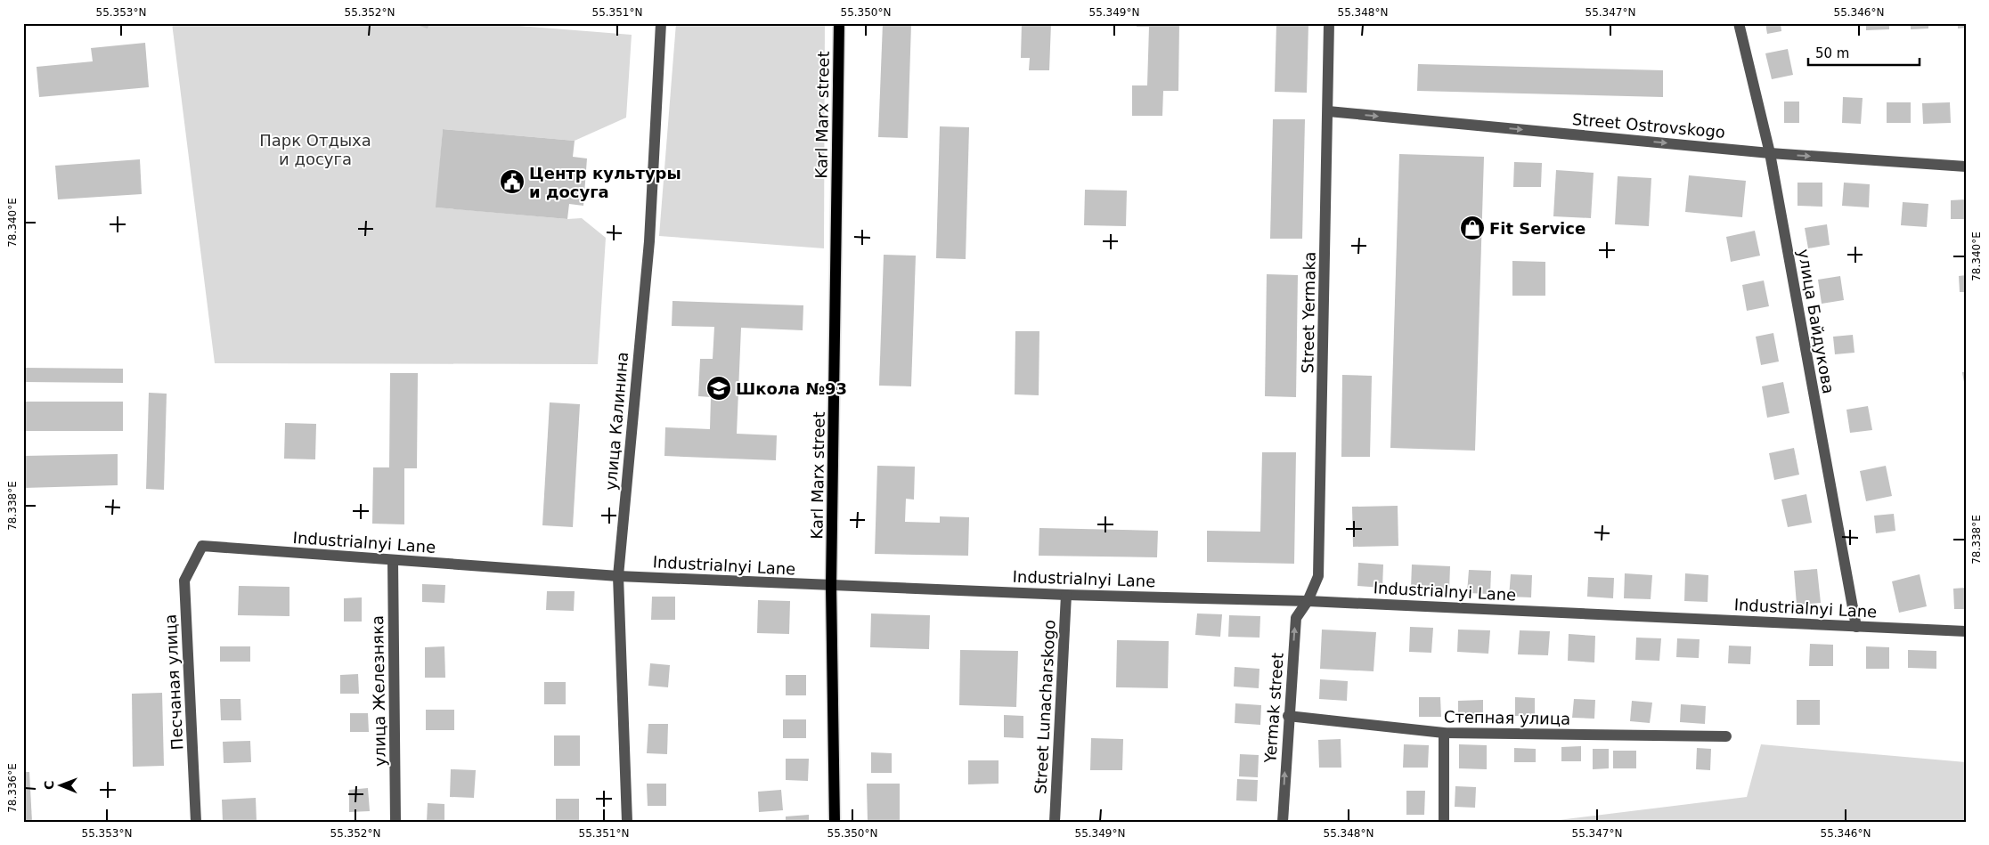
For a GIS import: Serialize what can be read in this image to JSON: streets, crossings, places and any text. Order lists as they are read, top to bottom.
{
  "streets": {
    "main road": ["Karl Marx street"],
    "street": [
      "Street Ostrovskogo",
      "Street Yermaka",
      "улица Байдукова",
      "улица Калинина",
      "Industrialnyi Lane",
      "Песчаная улица",
      "улица Железняка",
      "Street Lunacharskogo",
      "Yermak street",
      "Степная улица"
    ]
  },
  "crossings": [
    ["Karl Marx street", "Industrialnyi Lane"],
    ["Street Ostrovskogo", "Street Yermaka"],
    ["Street Ostrovskogo", "улица Байдукова"],
    ["Street Yermaka", "Industrialnyi Lane"],
    ["Street Yermaka", "Yermak street"],
    ["улица Байдукова", "Industrialnyi Lane"],
    ["улица Калинина", "Industrialnyi Lane"],
    ["Industrialnyi Lane", "Песчаная улица"],
    ["Industrialnyi Lane", "улица Железняка"],
    ["Industrialnyi Lane", "Street Lunacharskogo"],
    ["Industrialnyi Lane", "Yermak street"],
    ["Yermak street", "Степная улица"]
  ],
  "one_way": ["Street Ostrovskogo", "Yermak street"],
  "parks": ["Парк Отдыха и досуга"],
  "places": {
    "public building": ["Центр культуры и досуга"],
    "shop": ["Fit Service"],
    "school or university": ["Школа №93"]
  },
  "scale_bar": "50 m",
  "north": "left",
  "coordinates": [
    "55.353°N",
    "55.352°N",
    "55.351°N",
    "55.350°N",
    "55.349°N",
    "55.348°N",
    "55.347°N",
    "55.346°N",
    "78.340°E",
    "78.338°E",
    "78.336°E"
  ]
}
